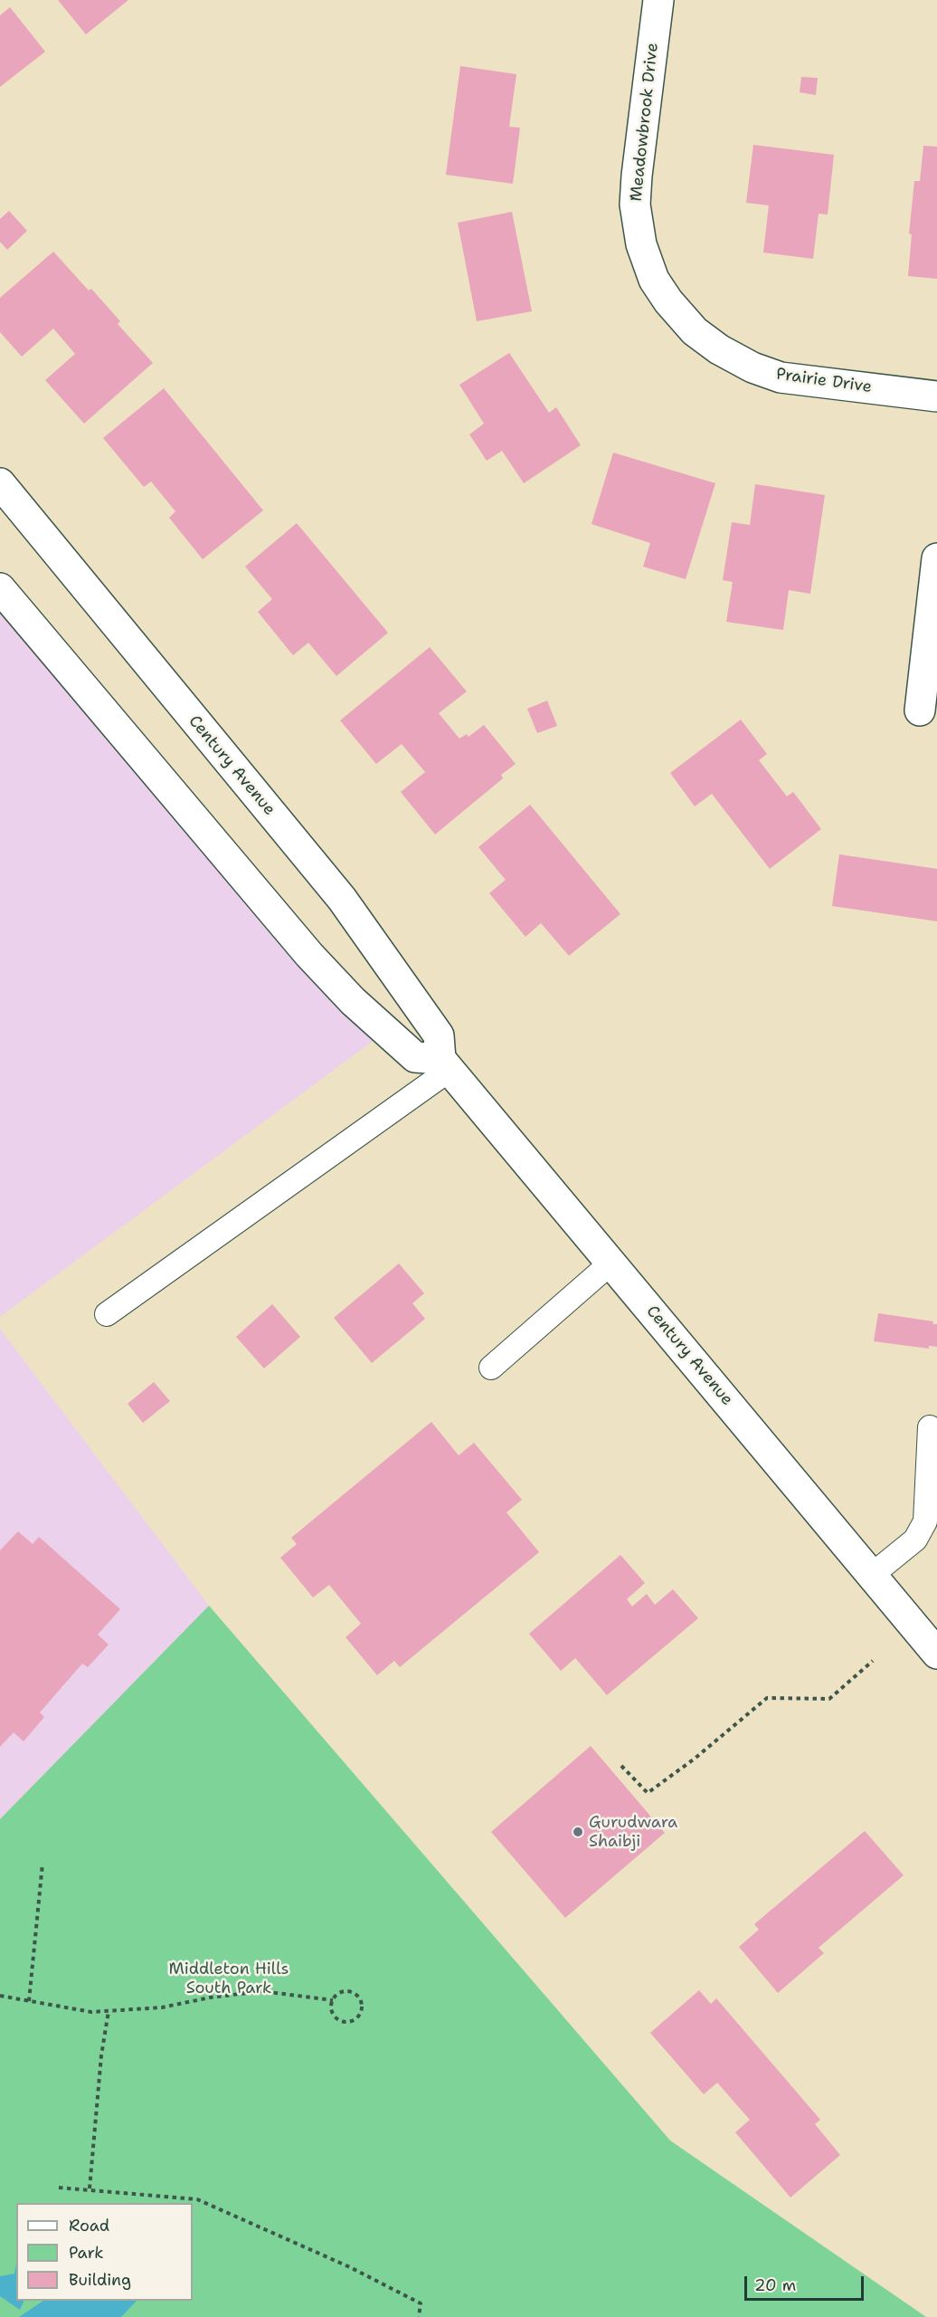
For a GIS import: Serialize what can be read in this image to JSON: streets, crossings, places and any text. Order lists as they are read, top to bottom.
{
  "streets": {
    "main road": ["Meadowbrook Drive", "Prairie Drive", "Century Avenue"]
  },
  "crossings": [
    ["Meadowbrook Drive", "Prairie Drive"]
  ],
  "parks": ["Middleton Hills South Park"],
  "places": ["Gurudwara Shaibji"],
  "legend": ["Road", "Park", "Building"],
  "scale_bar": "20 m"
}
